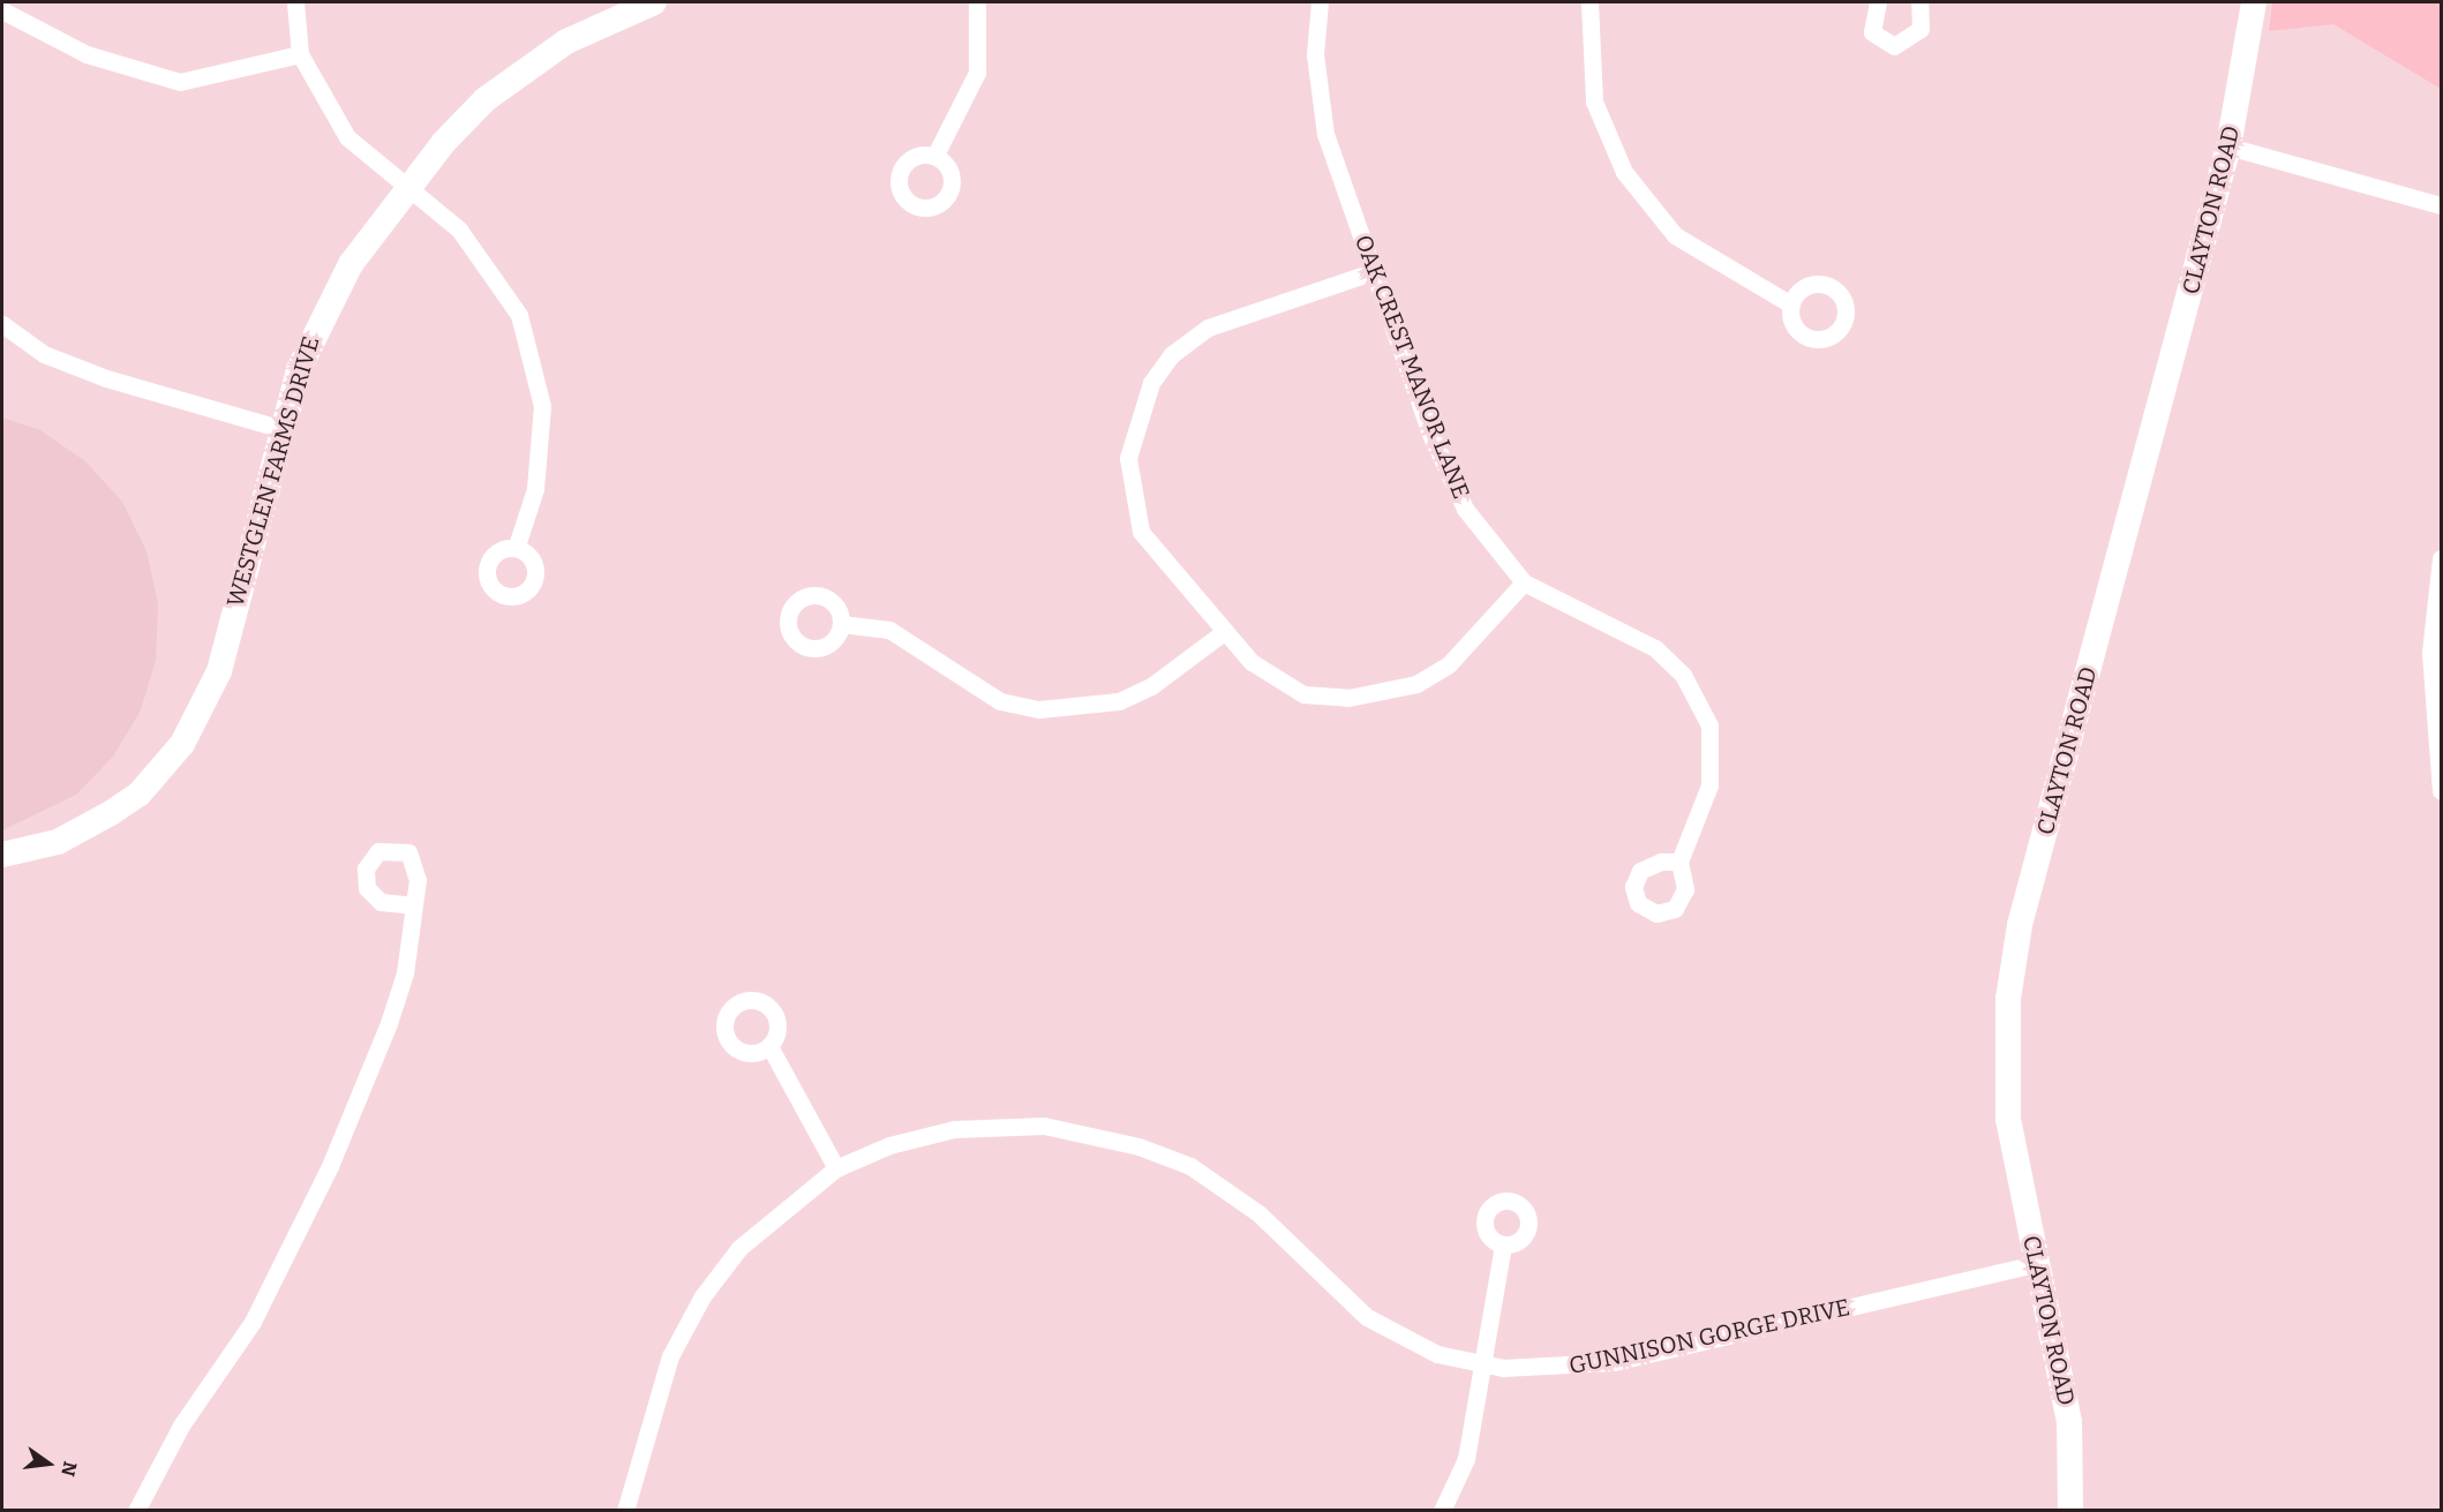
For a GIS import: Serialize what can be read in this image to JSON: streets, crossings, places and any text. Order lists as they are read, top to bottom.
{
  "streets": {
    "main road": ["CLAYTON ROAD", "WESTGLEN FARMS DRIVE"],
    "street": ["OAK CREST MANOR LANE", "GUNNISON GORGE DRIVE"]
  },
  "crossings": [
    ["CLAYTON ROAD", "GUNNISON GORGE DRIVE"]
  ],
  "north": "right"
}
